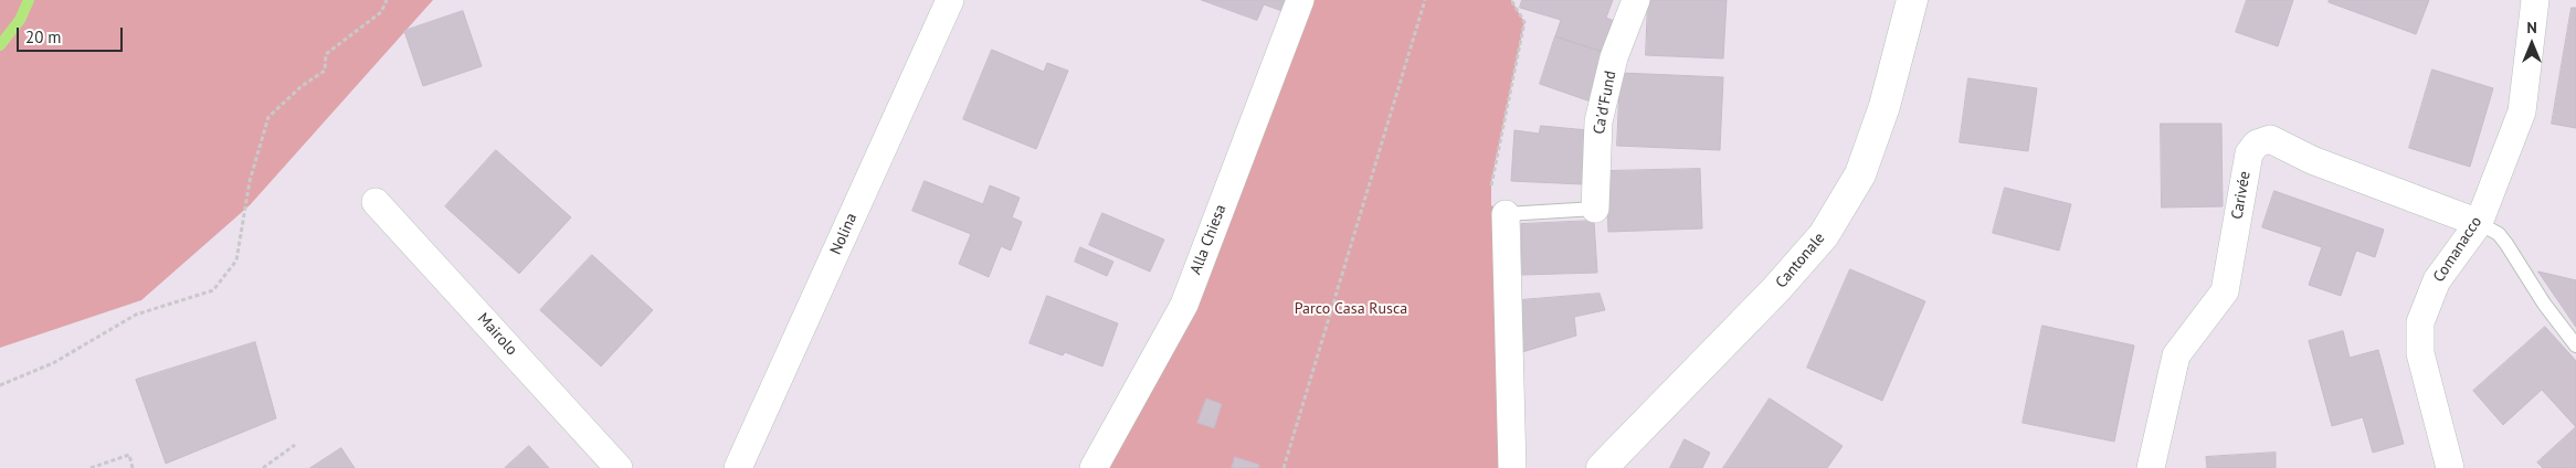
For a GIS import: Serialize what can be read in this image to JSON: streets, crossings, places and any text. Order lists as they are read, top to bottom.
{
  "streets": {
    "street": [
      "Ca'd'Fund",
      "Carivée",
      "Nolina",
      "Alla Chiesa",
      "Comanacco",
      "Cantonale",
      "Mairolo"
    ]
  },
  "crossings": [
    ["Carivée", "Comanacco"]
  ],
  "parks": ["Parco Casa Rusca"],
  "scale_bar": "20 m",
  "north": "top"
}
